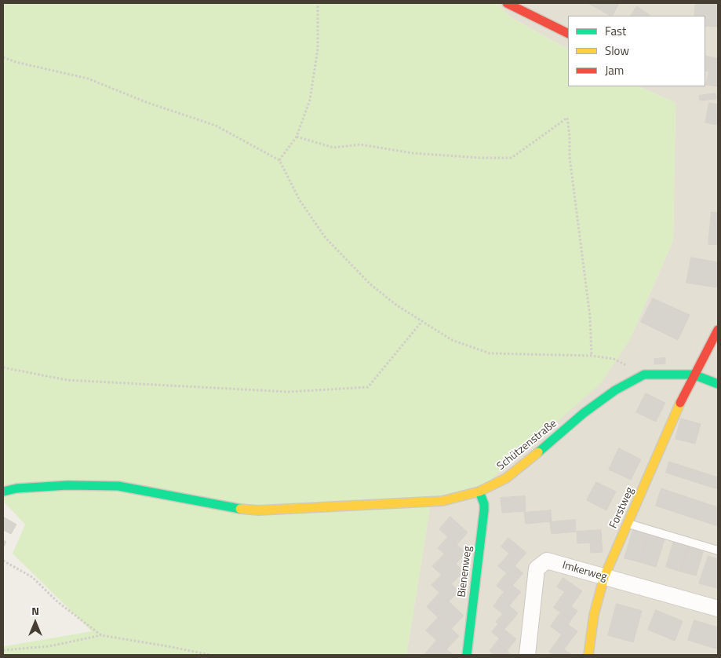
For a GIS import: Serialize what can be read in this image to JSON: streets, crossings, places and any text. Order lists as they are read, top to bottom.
{
  "streets": {
    "street": [
      "Schützenstraße",
      "Forstweg",
      "Bienenweg",
      "Imkerweg"
    ]
  },
  "crossings": [
    ["Schützenstraße", "Forstweg"],
    ["Schützenstraße", "Bienenweg"],
    ["Forstweg", "Imkerweg"]
  ],
  "legend": ["Fast", "Slow", "Jam"],
  "north": "top"
}
